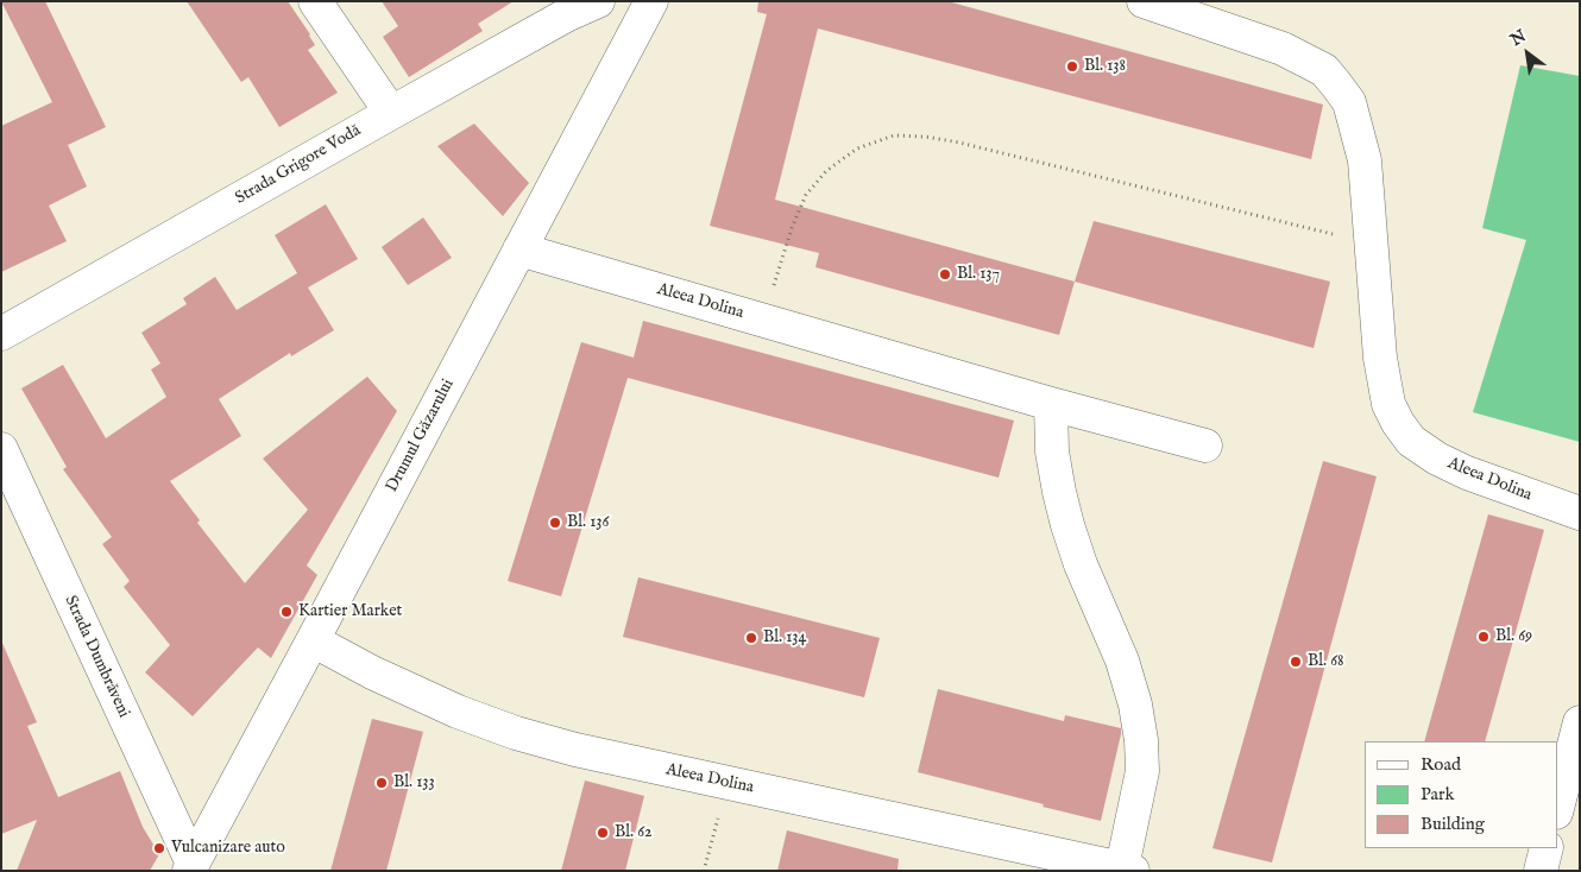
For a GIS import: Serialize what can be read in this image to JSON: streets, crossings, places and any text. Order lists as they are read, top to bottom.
{
  "streets": {
    "street": [
      "Strada Grigore Vodă",
      "Aleea Dolina",
      "Drumul Găzarului",
      "Strada Dumbrăveni"
    ]
  },
  "crossings": [
    ["Aleea Dolina", "Drumul Găzarului"],
    ["Drumul Găzarului", "Strada Dumbrăveni"]
  ],
  "places": [
    "Bl. 138",
    "Bl. 137",
    "Bl. 136",
    "Kartier Market",
    "Bl. 69",
    "Bl. 134",
    "Bl. 68",
    "Bl. 133",
    "Bl. 62",
    "Vulcanizare auto"
  ],
  "legend": ["Road", "Park", "Building"],
  "north": "top left"
}
